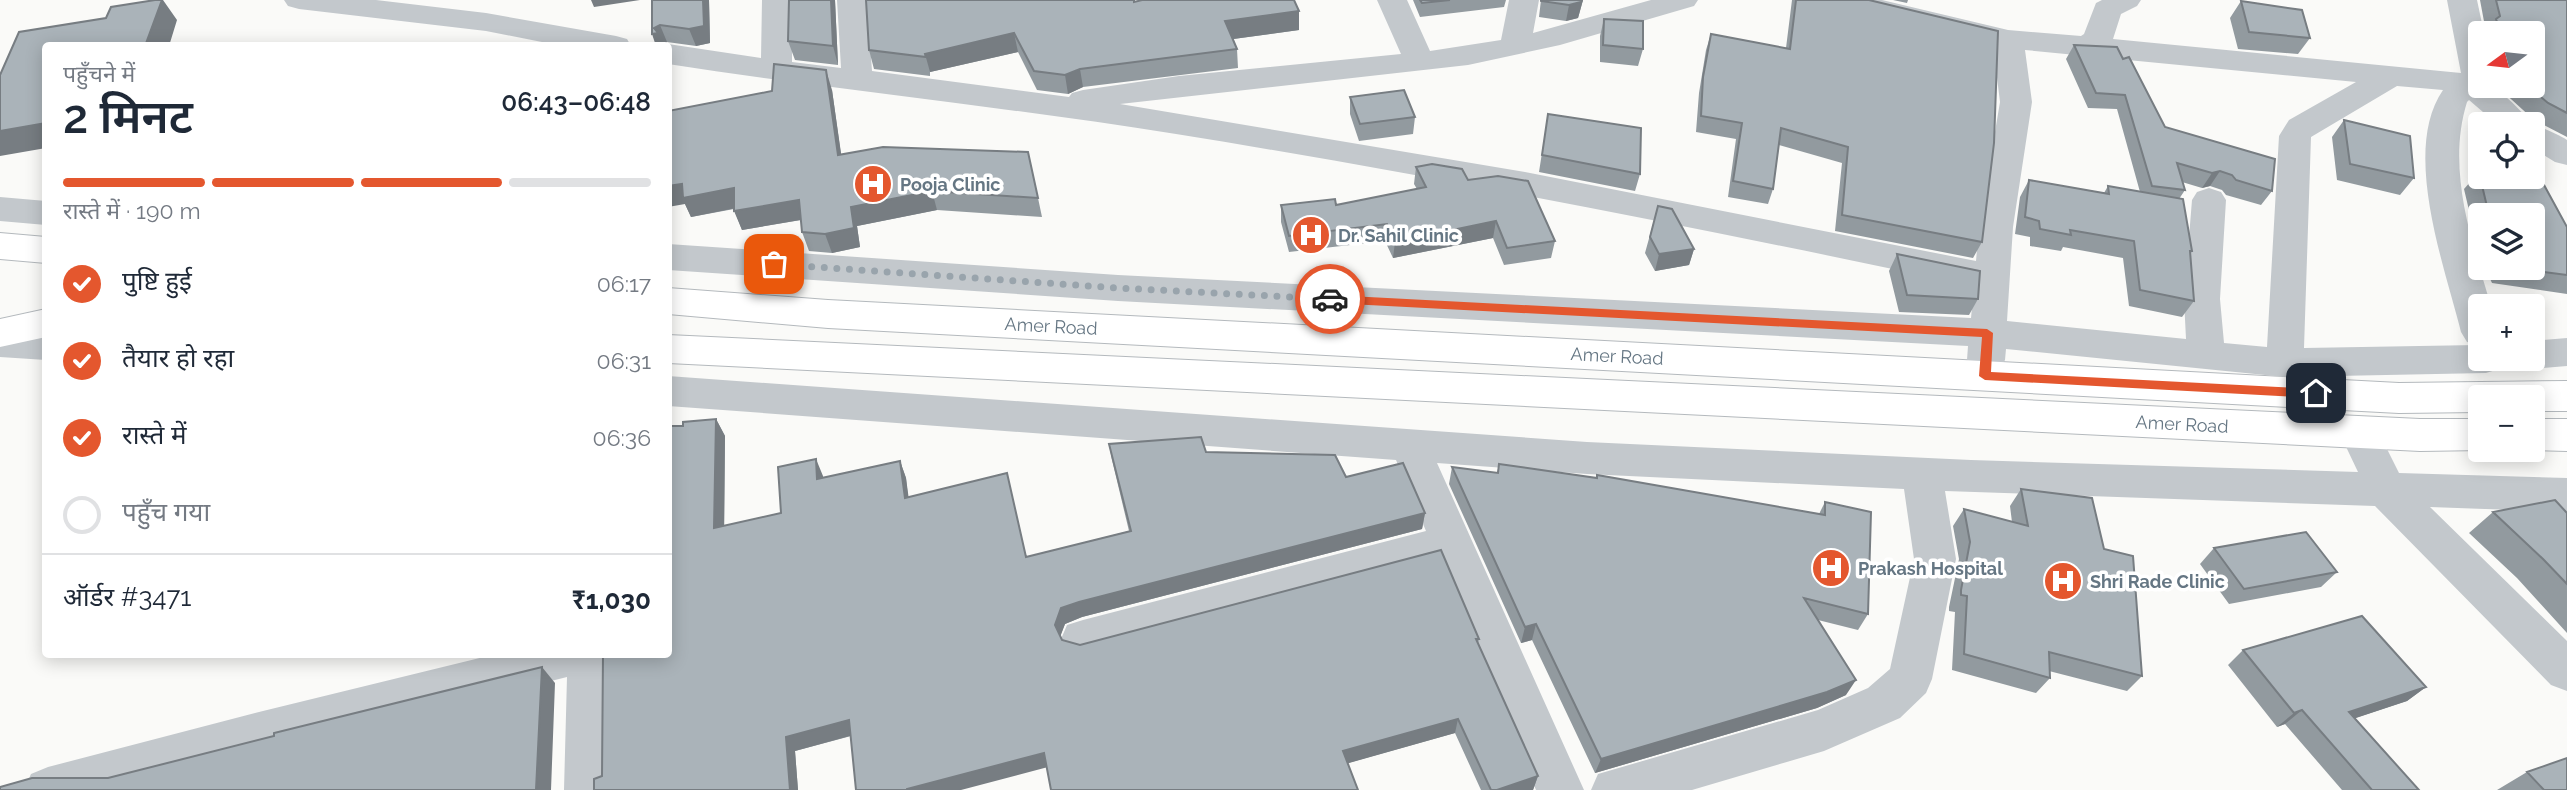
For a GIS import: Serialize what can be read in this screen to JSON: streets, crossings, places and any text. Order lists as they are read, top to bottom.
{
  "streets": {
    "highway": ["Amer Road"]
  },
  "places": {
    "hospital": [
      "Pooja Clinic",
      "Dr. Sahil Clinic",
      "Prakash Hospital",
      "Shri Rade Clinic"
    ]
  },
  "north": "left",
  "page": {
    "map_buttons": ["+", "−"],
    "heading": ["2 मिनट", "पहुँचने में", "06:43–06:48"],
    "panel": ["ऑर्डर #3471", "₹1,030"],
    "bar": "रास्ते में · 190 m",
    "list": [
      ["पुष्टि हुई", "06:17"],
      ["तैयार हो रहा", "06:31"],
      ["रास्ते में", "06:36"],
      "पहुँच गया"
    ]
  }
}
